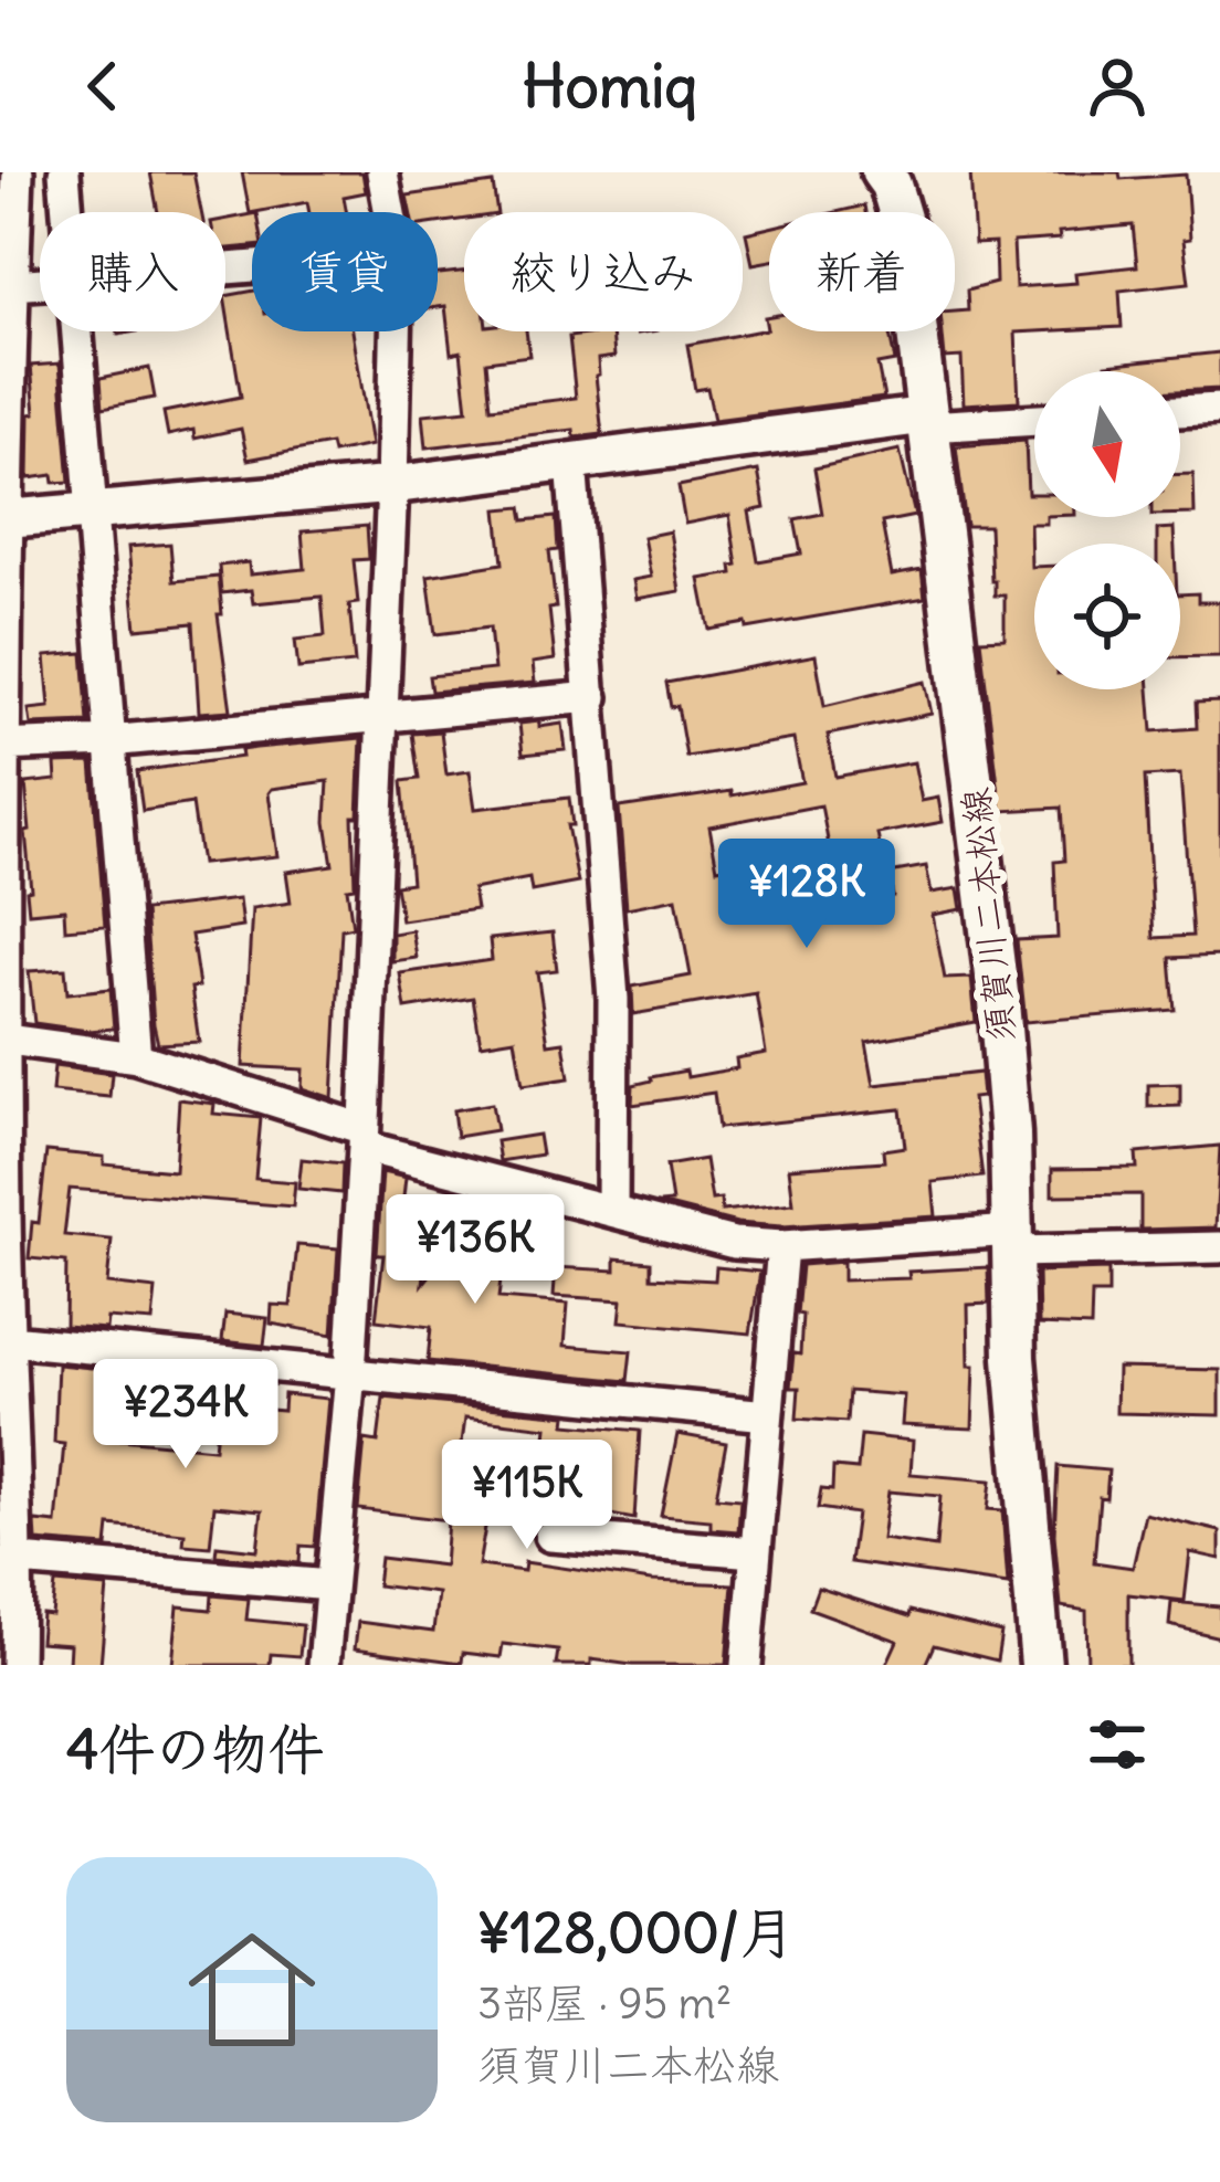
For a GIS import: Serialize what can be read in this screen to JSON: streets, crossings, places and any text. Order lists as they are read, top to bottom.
{
  "streets": {
    "main road": ["須賀川二本松線"]
  },
  "north": "bottom",
  "page": {
    "header": "Homiq",
    "chip": [
      "購入",
      "賃貸",
      "絞り込み",
      "新着"
    ],
    "price": [
      "¥128K",
      "¥136K",
      "¥234K",
      "¥115K"
    ],
    "heading": "4件の物件",
    "list": [
      {
        "name": "¥128,000/月",
        "note": "3部屋 · 95 m² · 須賀川二本松線"
      }
    ]
  }
}
